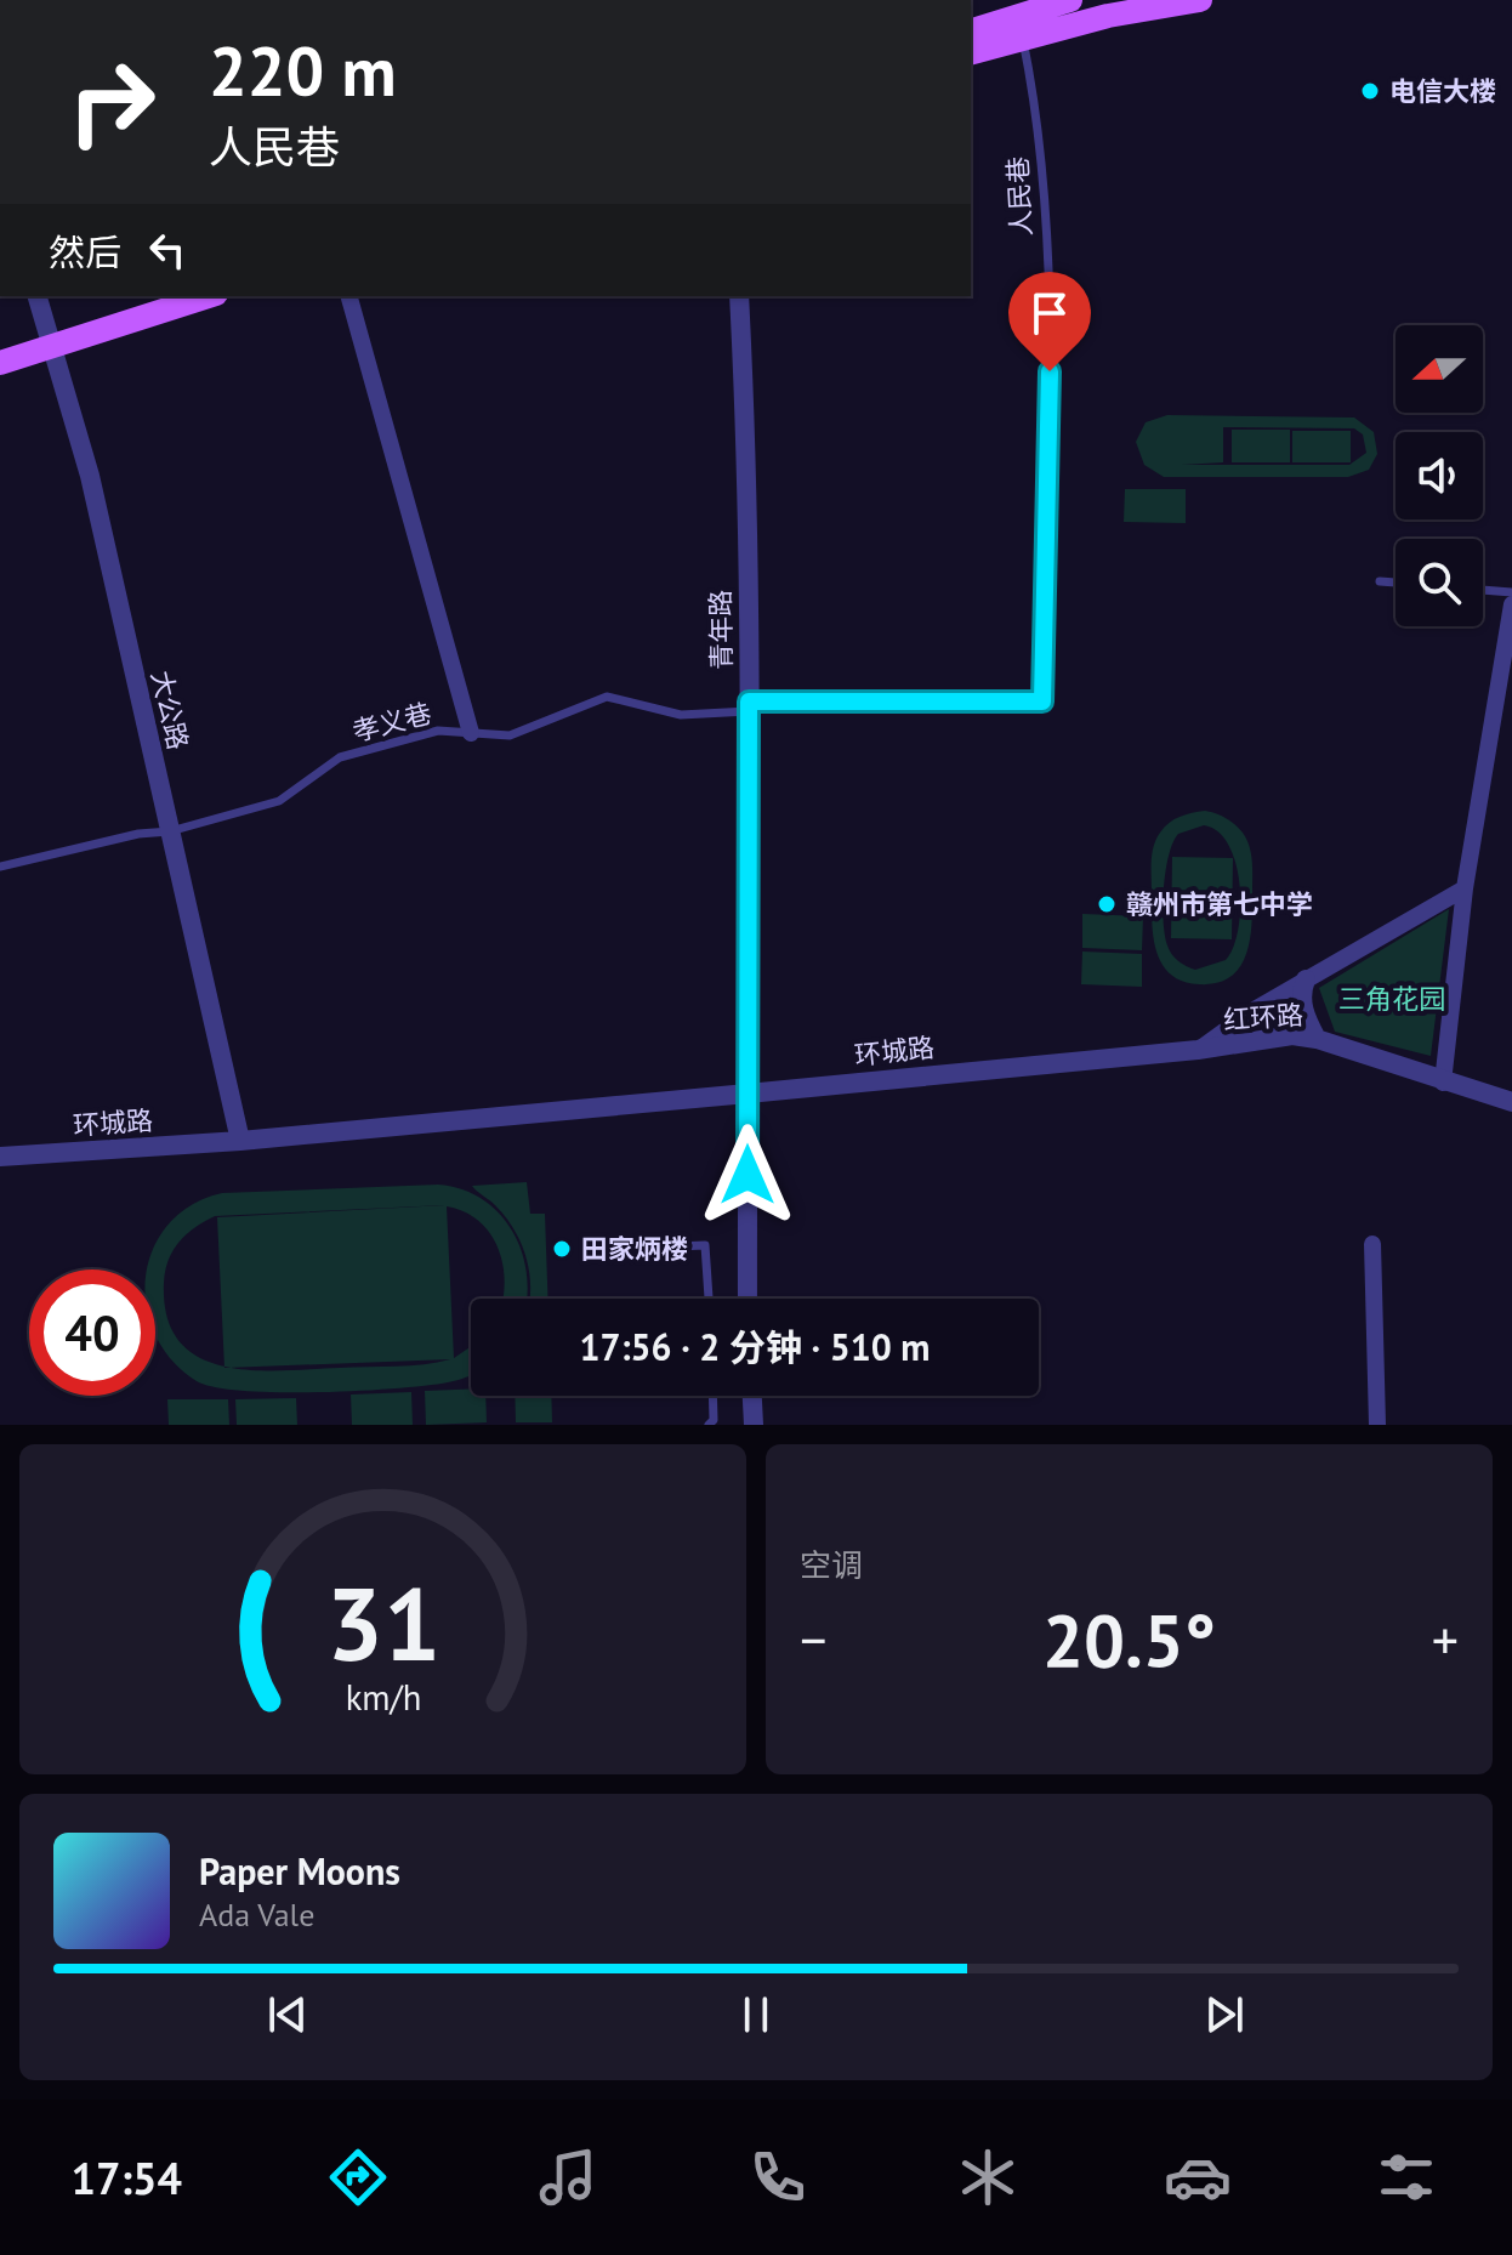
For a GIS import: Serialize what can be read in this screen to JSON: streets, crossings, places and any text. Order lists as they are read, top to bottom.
{
  "streets": {
    "street": [
      "青年路",
      "大公路",
      "红环路",
      "环城路"
    ],
    "lane": ["人民巷", "孝义巷"]
  },
  "crossings": [
    ["人民巷", "青年路"],
    ["人民巷", "孝义巷"],
    ["青年路", "孝义巷"],
    ["青年路", "环城路"],
    ["大公路", "孝义巷"],
    ["大公路", "环城路"],
    ["红环路", "环城路"]
  ],
  "parks": ["三角花园"],
  "places": ["电信大楼", "赣州市第七中学", "田家炳楼"],
  "north": "left",
  "page": {
    "turn": ["220 m", "人民巷"],
    "then": "然后",
    "limit": "40",
    "trip": "17:56 · 2 分钟 · 510 m",
    "tile": "空调",
    "heat": ["−", "20.5°", "+"],
    "song": ["Paper Moons", "Ada Vale"],
    "tabs": "17:54",
    "gauge": ["31", "km/h"]
  }
}
